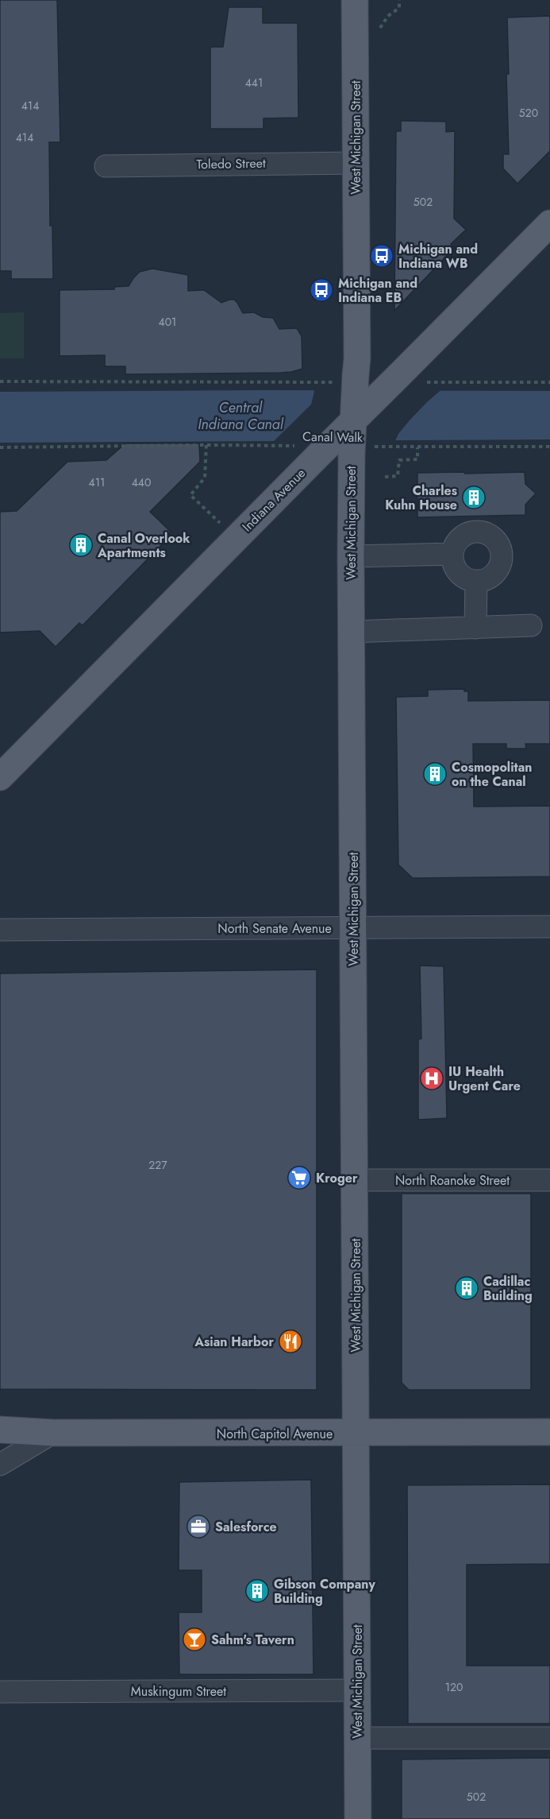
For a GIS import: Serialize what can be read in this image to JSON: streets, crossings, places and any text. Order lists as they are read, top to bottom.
{
  "streets": {
    "main road": ["West Michigan Street", "Indiana Avenue", "North Capitol Avenue"],
    "street": [
      "Toledo Street",
      "North Senate Avenue",
      "North Roanoke Street",
      "Muskingum Street"
    ],
    "path": ["Canal Walk"]
  },
  "crossings": [
    ["West Michigan Street", "Toledo Street"],
    ["West Michigan Street", "Canal Walk"],
    ["West Michigan Street", "Indiana Avenue"],
    ["West Michigan Street", "North Senate Avenue"],
    ["West Michigan Street", "North Roanoke Street"],
    ["West Michigan Street", "North Capitol Avenue"],
    ["West Michigan Street", "Muskingum Street"],
    ["Canal Walk", "Indiana Avenue"]
  ],
  "water": ["Central Indiana Canal"],
  "places": {
    "bus stop": ["Michigan and Indiana WB", "Michigan and Indiana EB"],
    "building": [
      "Charles Kuhn House",
      "Canal Overlook Apartments",
      "Cosmopolitan on the Canal",
      "Cadillac Building",
      "Gibson Company Building"
    ],
    "hospital": ["IU Health Urgent Care"],
    "supermarket": ["Kroger"],
    "restaurant": ["Asian Harbor"],
    "office": ["Salesforce"],
    "bar": ["Sahm's Tavern"]
  },
  "house_numbers": [
    "441",
    "414",
    "520",
    "414",
    "502",
    "401",
    "411",
    "440",
    "227",
    "120",
    "502"
  ]
}
